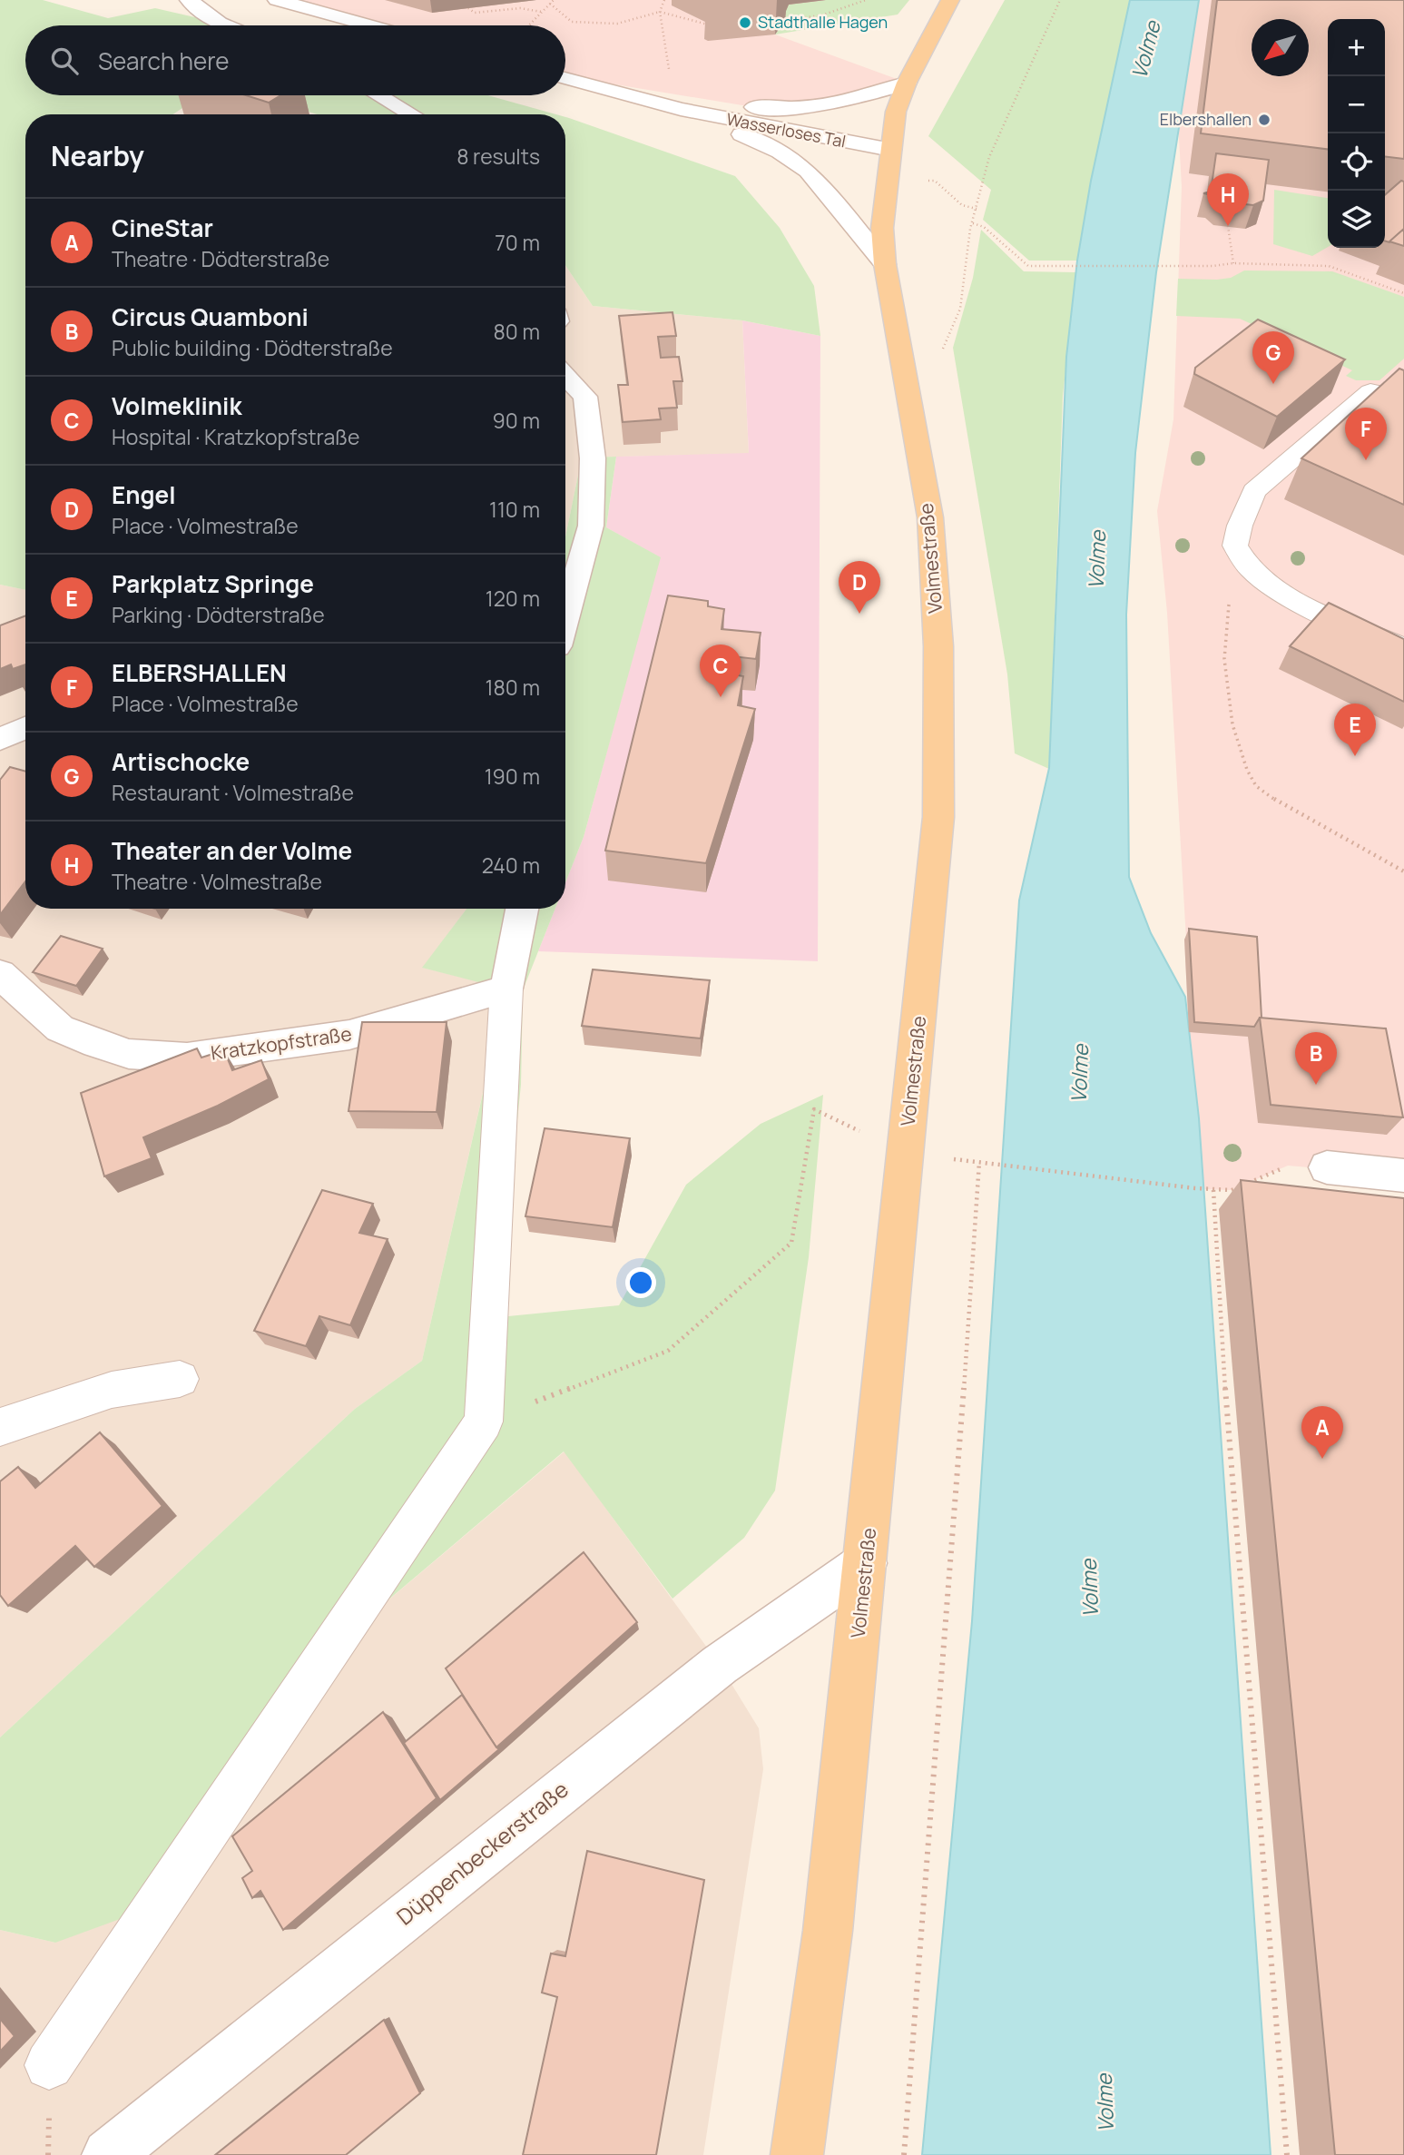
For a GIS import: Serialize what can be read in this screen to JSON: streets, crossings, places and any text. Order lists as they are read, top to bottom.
{
  "streets": {
    "main road": ["Volmestraße"],
    "street": ["Wasserloses Tal", "Kratzkopfstraße", "Düppenbeckerstraße"]
  },
  "crossings": [
    ["Wasserloses Tal", "Volmestraße"],
    ["Volmestraße", "Düppenbeckerstraße"]
  ],
  "water": ["Volme"],
  "places": ["Stadthalle Hagen", "Elbershallen"],
  "north": "bottom left",
  "page": {
    "map_buttons": ["+", "−"],
    "search": "Search here",
    "heading": ["Nearby", "8 results"],
    "pins": [
      "H",
      "G",
      "F",
      "D",
      "C",
      "E",
      "B",
      "A"
    ],
    "list": [
      {
        "mark": "A",
        "name": "CineStar",
        "note": "Theatre · Dödterstraße",
        "value": "70 m"
      },
      {
        "mark": "B",
        "name": "Circus Quamboni",
        "note": "Public building · Dödterstraße",
        "value": "80 m"
      },
      {
        "mark": "C",
        "name": "Volmeklinik",
        "note": "Hospital · Kratzkopfstraße",
        "value": "90 m"
      },
      {
        "mark": "D",
        "name": "Engel",
        "note": "Place · Volmestraße",
        "value": "110 m"
      },
      {
        "mark": "E",
        "name": "Parkplatz Springe",
        "note": "Parking · Dödterstraße",
        "value": "120 m"
      },
      {
        "mark": "F",
        "name": "ELBERSHALLEN",
        "note": "Place · Volmestraße",
        "value": "180 m"
      },
      {
        "mark": "G",
        "name": "Artischocke",
        "note": "Restaurant · Volmestraße",
        "value": "190 m"
      },
      {
        "mark": "H",
        "name": "Theater an der Volme",
        "note": "Theatre · Volmestraße",
        "value": "240 m"
      }
    ]
  }
}
